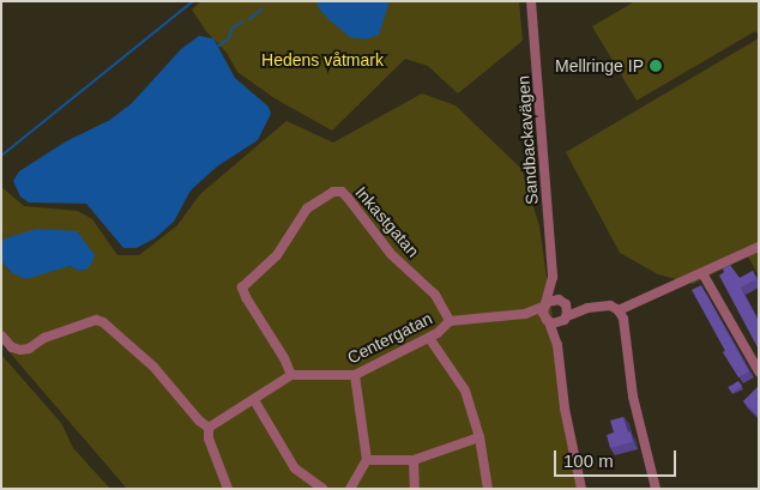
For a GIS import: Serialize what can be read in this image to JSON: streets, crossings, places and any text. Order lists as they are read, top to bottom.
{
  "streets": {
    "street": ["Sandbackavägen", "Inkastgatan", "Centergatan"]
  },
  "crossings": [
    ["Sandbackavägen", "Centergatan"],
    ["Inkastgatan", "Centergatan"]
  ],
  "parks": ["Hedens våtmark"],
  "places": ["Mellringe IP"],
  "scale_bar": "100 m"
}
